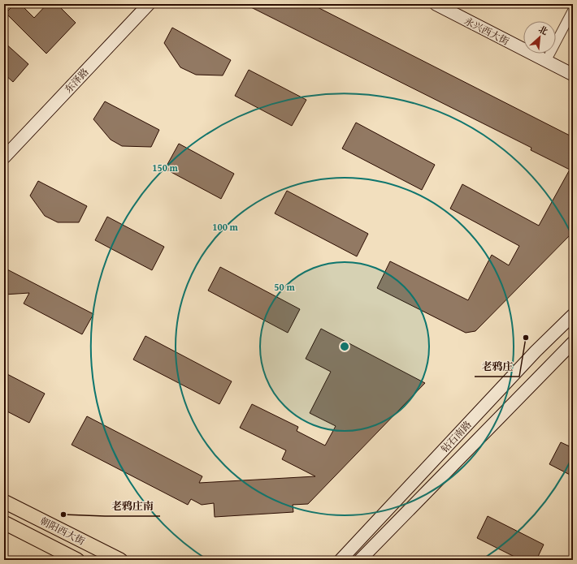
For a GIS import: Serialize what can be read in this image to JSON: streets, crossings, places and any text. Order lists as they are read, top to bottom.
{
  "streets": {
    "main road": [
      "永兴西大街",
      "东泽路",
      "钻石南路",
      "朝阳西大街"
    ]
  },
  "places": ["老鸦庄", "老鸦庄南"],
  "north": "top right",
  "rings": ["150 m", "100 m", "50 m"]
}
